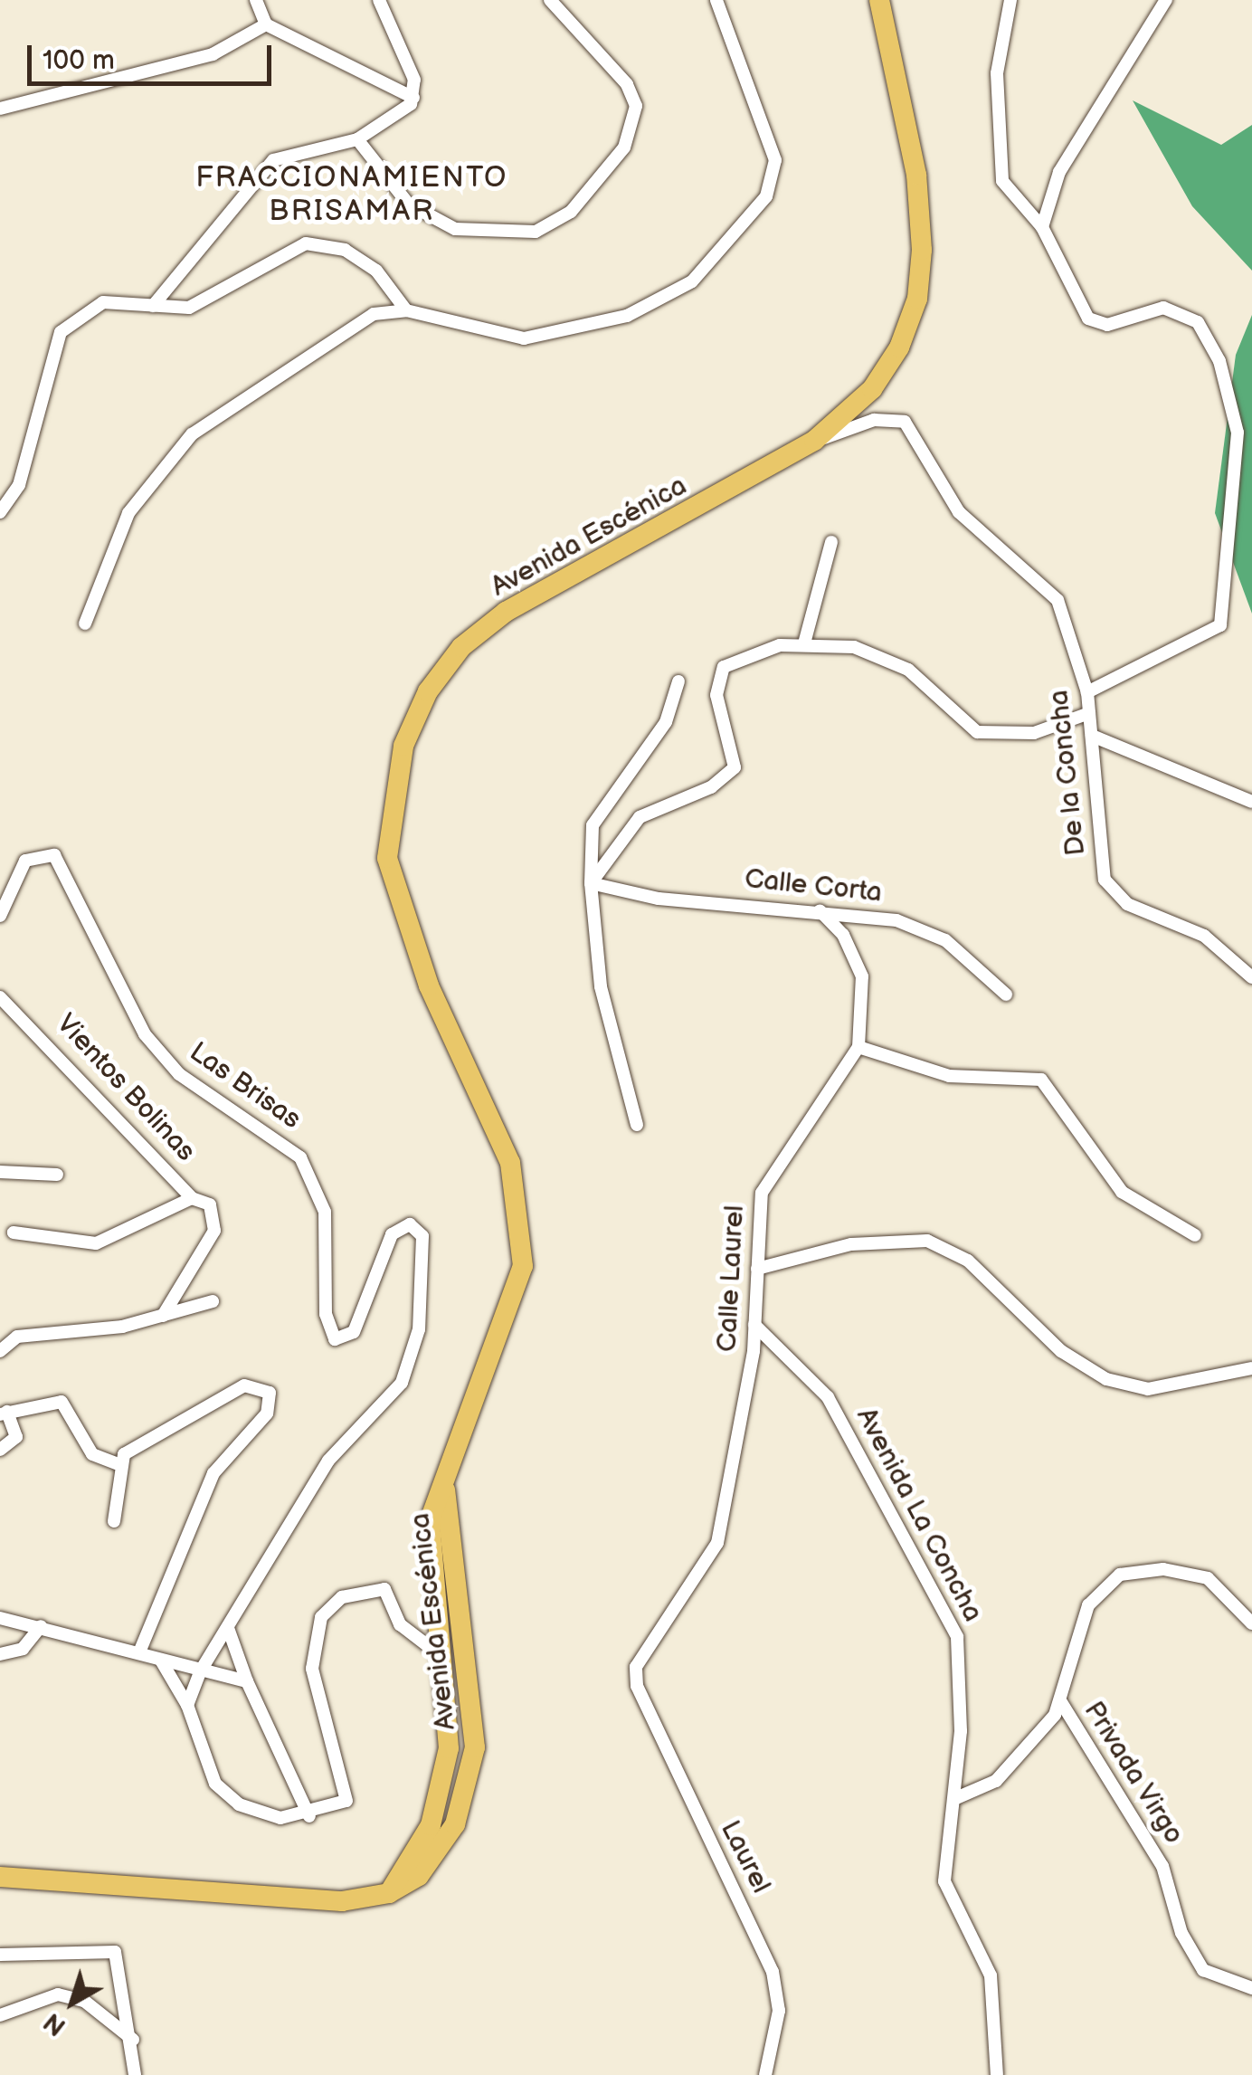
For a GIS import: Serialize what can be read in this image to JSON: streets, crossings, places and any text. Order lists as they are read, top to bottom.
{
  "streets": {
    "main road": ["Avenida Escénica"],
    "street": [
      "De la Concha",
      "Calle Corta",
      "Las Brisas",
      "Vientos Bolinas",
      "Calle Laurel",
      "Avenida La Concha",
      "Privada Virgo",
      "Laurel"
    ]
  },
  "crossings": [
    ["Avenida Escénica", "De la Concha"],
    ["Calle Laurel", "Avenida La Concha"],
    ["Calle Laurel", "Laurel"]
  ],
  "districts": ["FRACCIONAMIENTO BRISAMAR"],
  "scale_bar": "100 m",
  "north": "bottom left"
}
